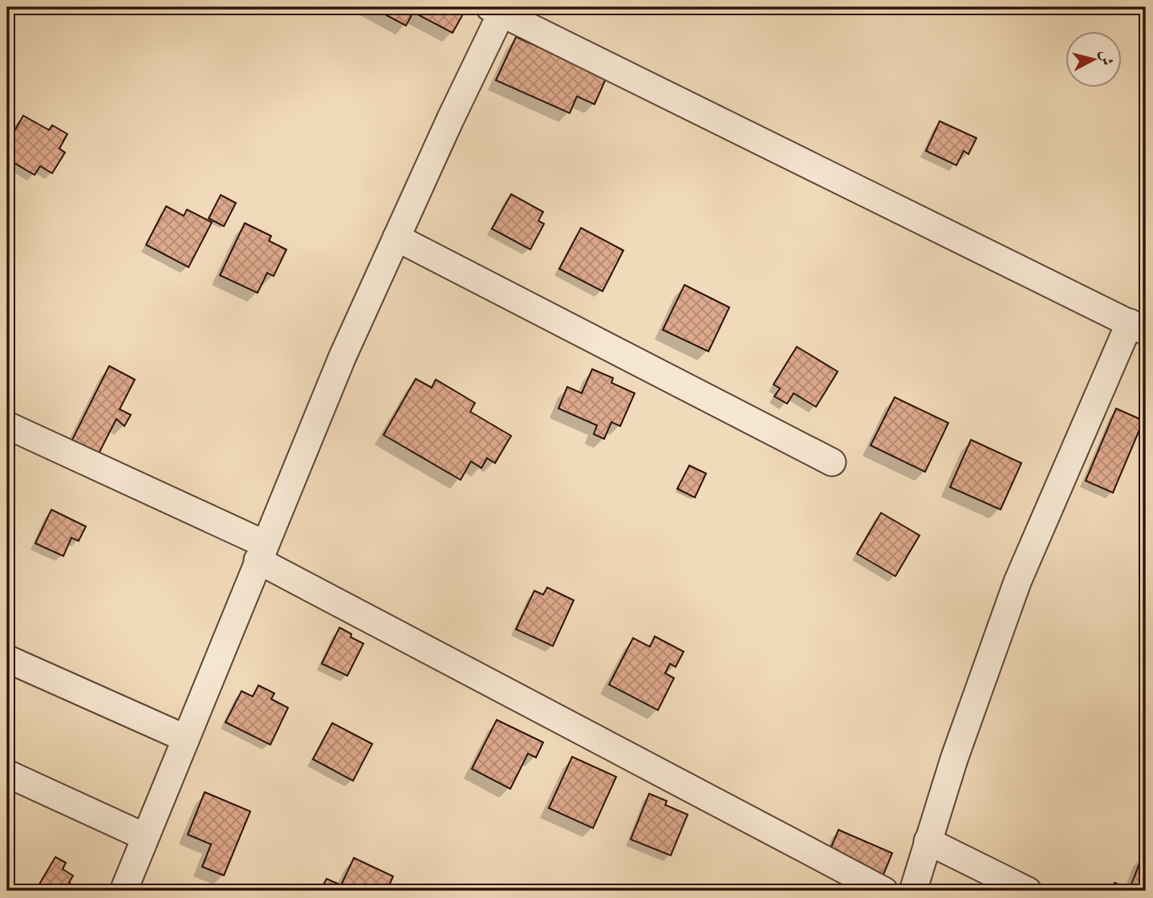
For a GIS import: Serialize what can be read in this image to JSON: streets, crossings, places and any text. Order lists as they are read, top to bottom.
{
  "north": "right"
}
